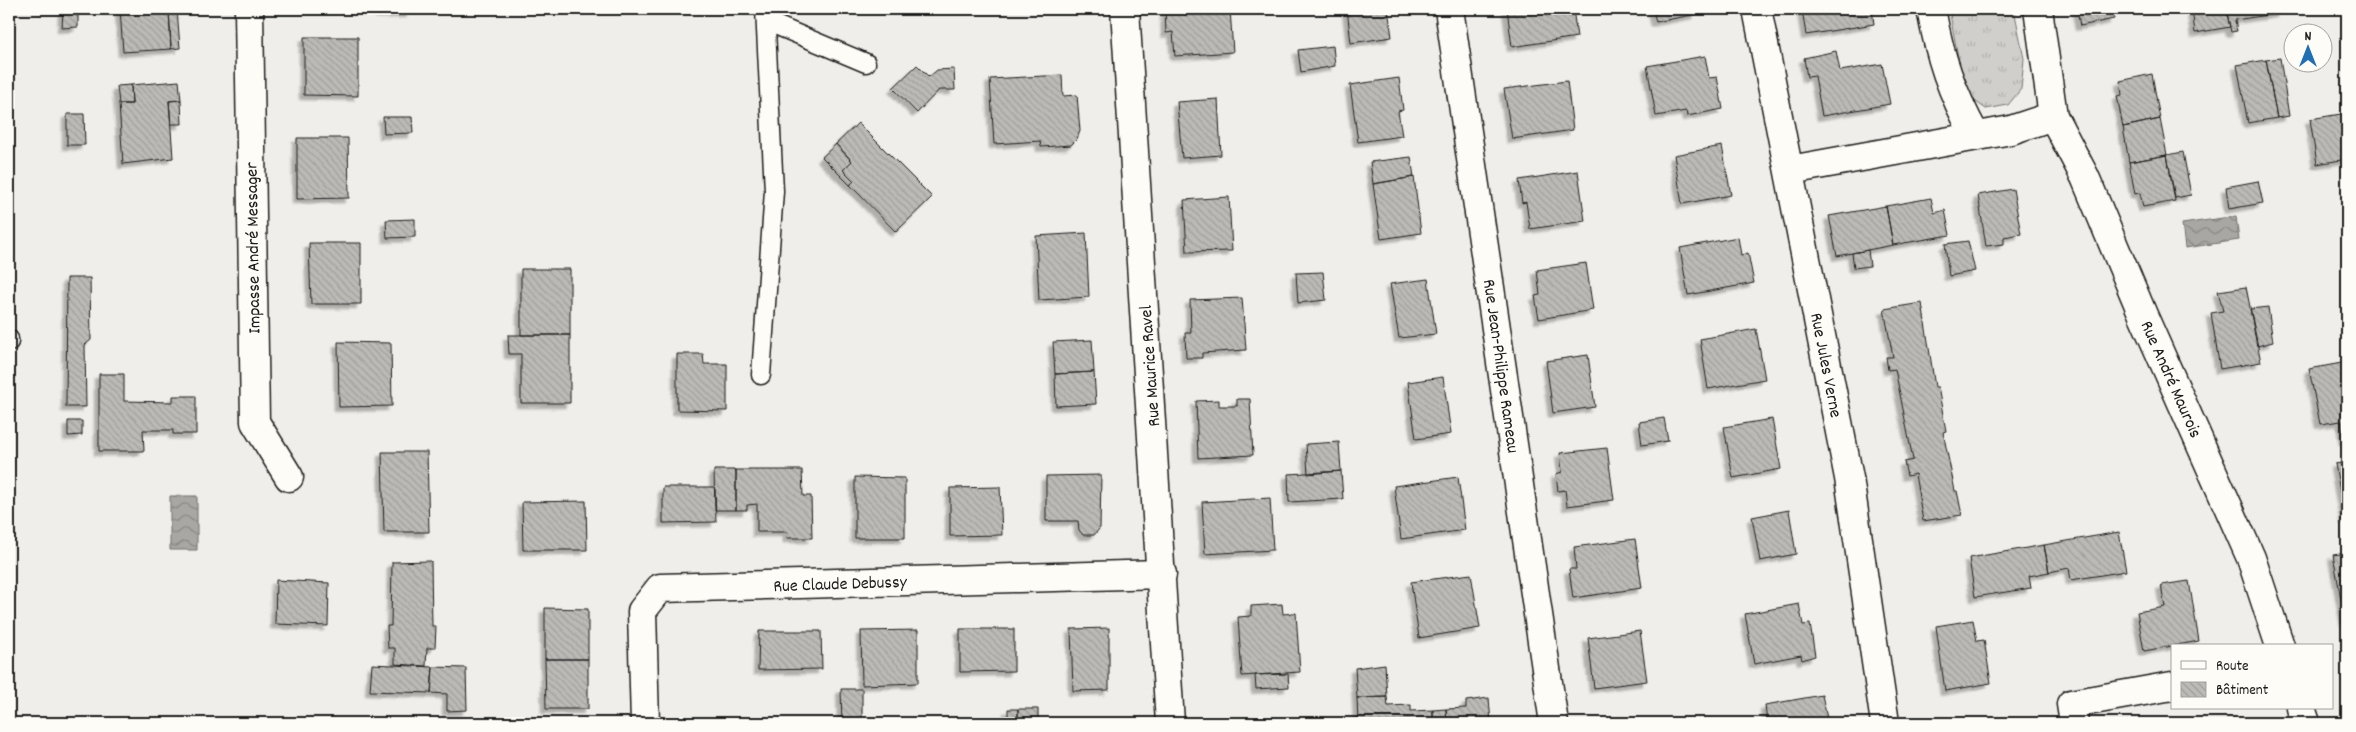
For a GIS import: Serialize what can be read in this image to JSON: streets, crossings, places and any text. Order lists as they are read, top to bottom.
{
  "streets": {
    "street": [
      "Impasse André Messager",
      "Rue Jules Verne",
      "Rue Maurice Ravel",
      "Rue Jean-Philippe Rameau",
      "Rue André Maurois",
      "Rue Claude Debussy"
    ]
  },
  "crossings": [
    ["Rue Maurice Ravel", "Rue Claude Debussy"]
  ],
  "legend": ["Route", "Bâtiment"],
  "north": "top"
}
